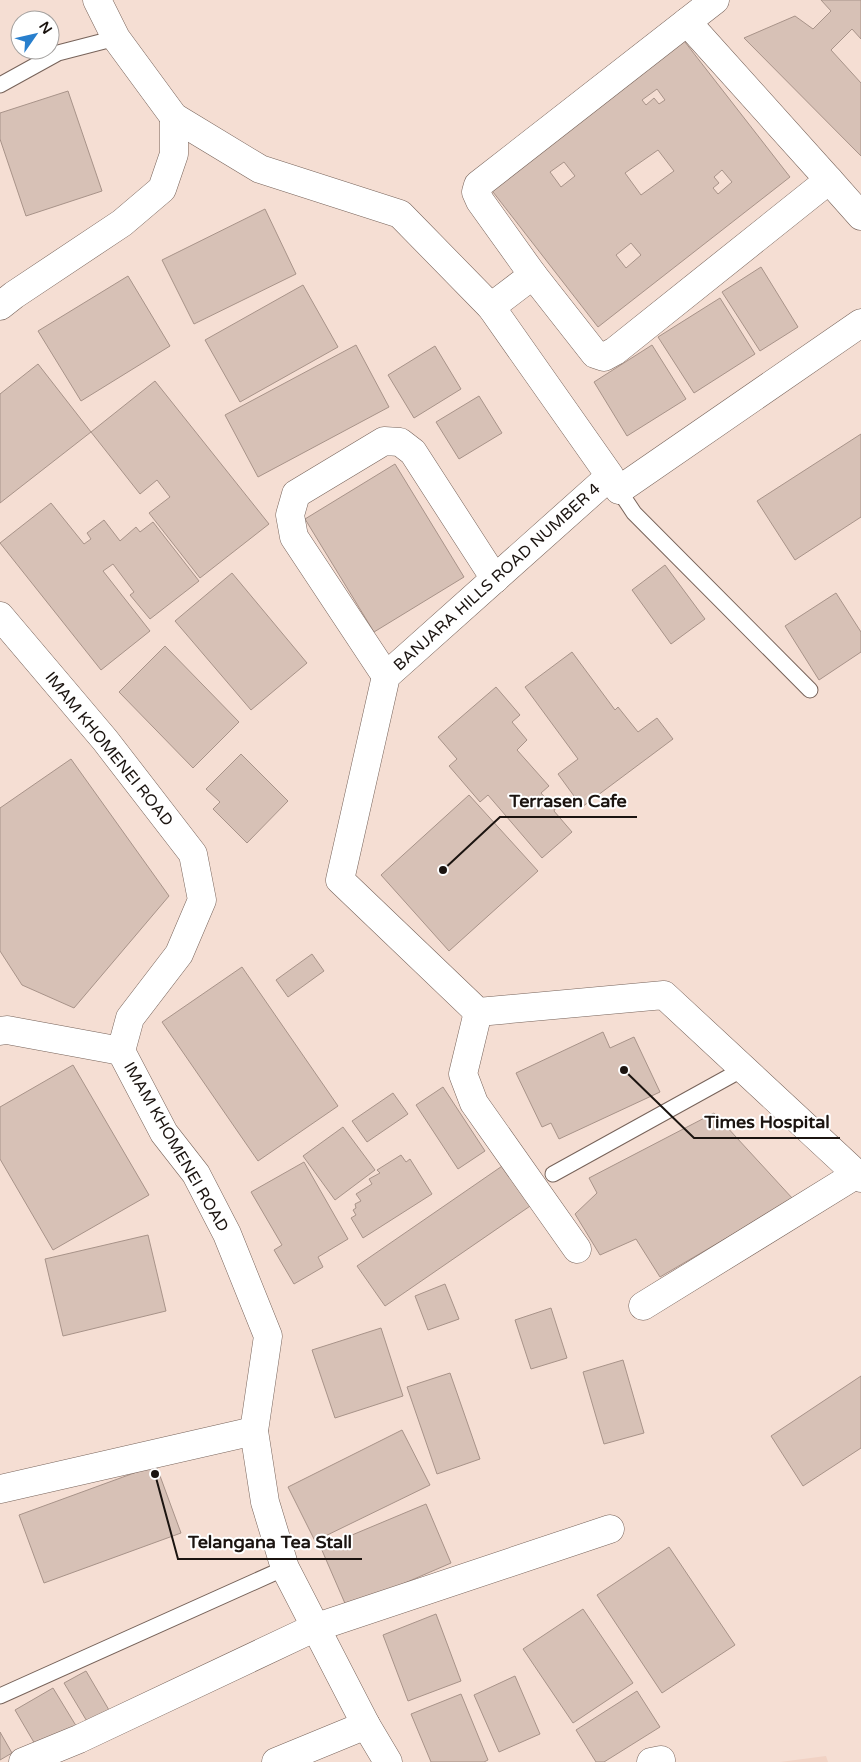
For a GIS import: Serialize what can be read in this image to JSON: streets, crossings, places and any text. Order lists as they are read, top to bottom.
{
  "streets": {
    "street": ["BANJARA HILLS ROAD NUMBER 4", "IMAM KHOMENEI ROAD"]
  },
  "places": ["Terrasen Cafe", "Times Hospital", "Telangana Tea Stall"],
  "north": "top right"
}
